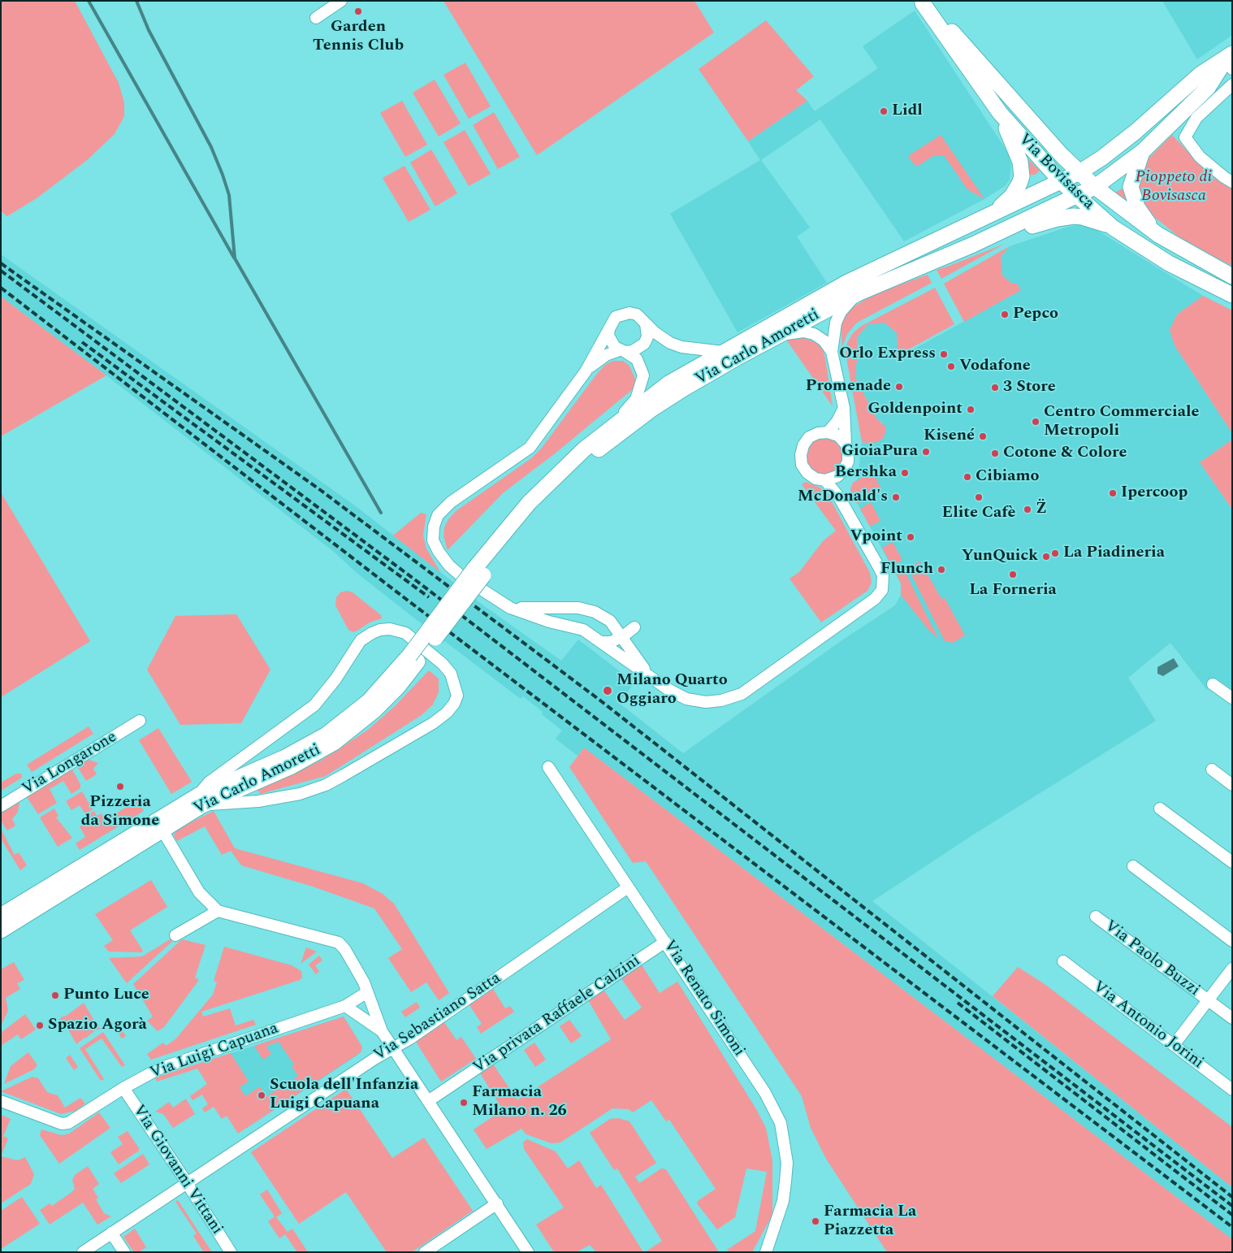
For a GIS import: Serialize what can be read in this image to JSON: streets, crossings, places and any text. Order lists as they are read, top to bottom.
{
  "streets": {
    "street": [
      "Via Bovisasca",
      "Via Carlo Amoretti",
      "Via Longarone",
      "Via Paolo Buzzi",
      "Via Renato Simoni",
      "Via privata Raffaele Calzini",
      "Via Sebastiano Satta",
      "Via Antonio Jorini",
      "Via Luigi Capuana",
      "Via Giovanni Vittani"
    ]
  },
  "crossings": [
    ["Via Bovisasca", "Via Carlo Amoretti"],
    ["Via Renato Simoni", "Via privata Raffaele Calzini"],
    ["Via Renato Simoni", "Via Sebastiano Satta"],
    ["Via Sebastiano Satta", "Via Giovanni Vittani"],
    ["Via Luigi Capuana", "Via Giovanni Vittani"]
  ],
  "parks": ["Pioppeto di Bovisasca"],
  "places": [
    "Garden Tennis Club",
    "Lidl",
    "Pepco",
    "Orlo Express",
    "Vodafone",
    "Promenade",
    "3 Store",
    "Goldenpoint",
    "Centro Commerciale Metropoli",
    "Kisené",
    "GioiaPura",
    "Cotone & Colore",
    "Bershka",
    "Cibiamo",
    "Ipercoop",
    "McDonald's",
    "Elite Cafè",
    "Z̈",
    "Vpoint",
    "La Piadineria",
    "YunQuick",
    "Flunch",
    "La Forneria",
    "Milano Quarto Oggiaro",
    "Pizzeria da Simone",
    "Punto Luce",
    "Spazio Agorà",
    "Scuola dell'Infanzia Luigi Capuana",
    "Farmacia Milano n. 26",
    "Farmacia La Piazzetta"
  ]
}
